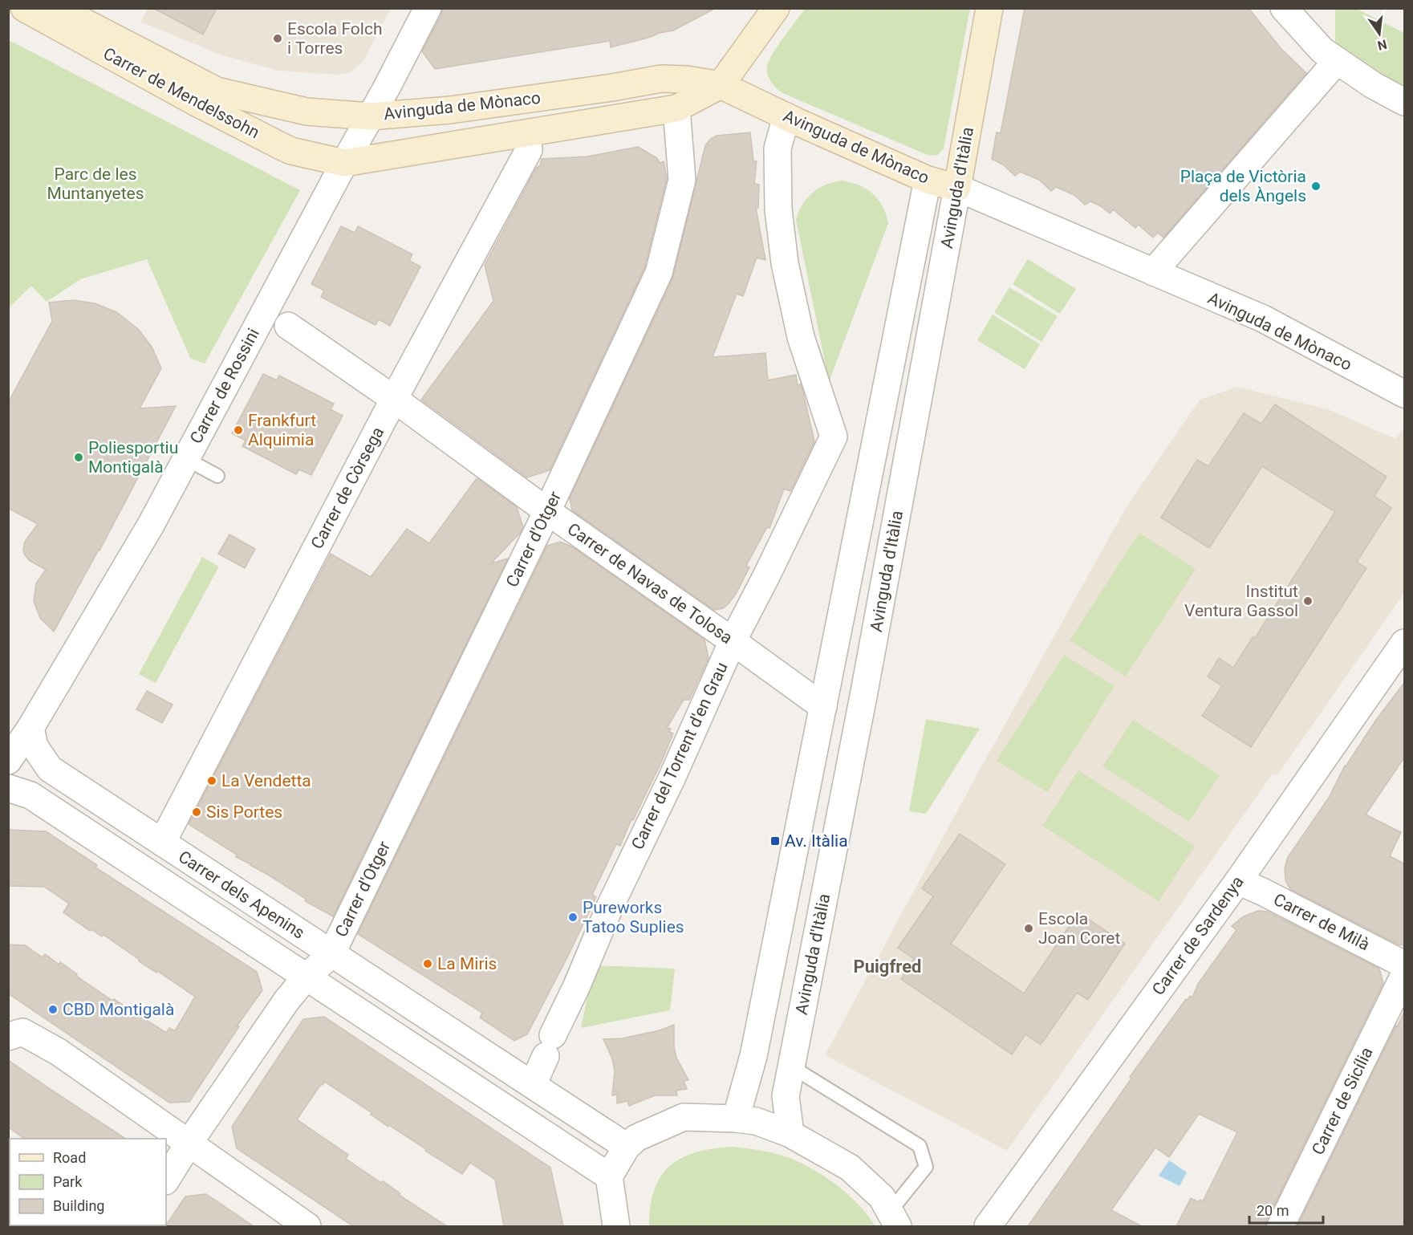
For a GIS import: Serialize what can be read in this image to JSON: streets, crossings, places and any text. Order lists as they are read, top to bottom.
{
  "streets": {
    "street": [
      "Carrer de Mendelssohn",
      "Avinguda de Mònaco",
      "Avinguda d'Itàlia",
      "Carrer de Rossini",
      "Carrer de Còrsega",
      "Carrer d'Otger",
      "Carrer de Navas de Tolosa",
      "Carrer del Torrent d'en Grau",
      "Carrer dels Apenins",
      "Carrer de Milà",
      "Carrer de Sardenya",
      "Carrer de Sicília"
    ]
  },
  "crossings": [
    ["Carrer de Mendelssohn", "Avinguda de Mònaco"],
    ["Carrer de Mendelssohn", "Carrer de Rossini"],
    ["Avinguda de Mònaco", "Avinguda d'Itàlia"],
    ["Avinguda de Mònaco", "Carrer de Rossini"],
    ["Avinguda de Mònaco", "Carrer de Còrsega"],
    ["Avinguda de Mònaco", "Carrer d'Otger"],
    ["Avinguda de Mònaco", "Carrer del Torrent d'en Grau"],
    ["Avinguda d'Itàlia", "Carrer de Navas de Tolosa"],
    ["Carrer de Rossini", "Carrer dels Apenins"],
    ["Carrer de Còrsega", "Carrer de Navas de Tolosa"],
    ["Carrer de Còrsega", "Carrer dels Apenins"],
    ["Carrer d'Otger", "Carrer de Navas de Tolosa"],
    ["Carrer d'Otger", "Carrer dels Apenins"],
    ["Carrer de Navas de Tolosa", "Carrer del Torrent d'en Grau"],
    ["Carrer del Torrent d'en Grau", "Carrer dels Apenins"],
    ["Carrer de Milà", "Carrer de Sardenya"]
  ],
  "districts": ["Puigfred"],
  "parks": ["Parc de les Muntanyetes"],
  "places": {
    "other": [
      "Escola Folch i Torres",
      "Plaça de Victòria dels Àngels",
      "Frankfurt Alquimia",
      "Poliesportiu Montigalà",
      "Institut Ventura Gassol",
      "La Vendetta",
      "Sis Portes",
      "Pureworks Tatoo Suplies",
      "Escola Joan Coret",
      "La Miris",
      "CBD Montigalà"
    ],
    "transit": ["Av. Itàlia"]
  },
  "legend": ["Road", "Park", "Building"],
  "scale_bar": "20 m",
  "north": "bottom"
}
